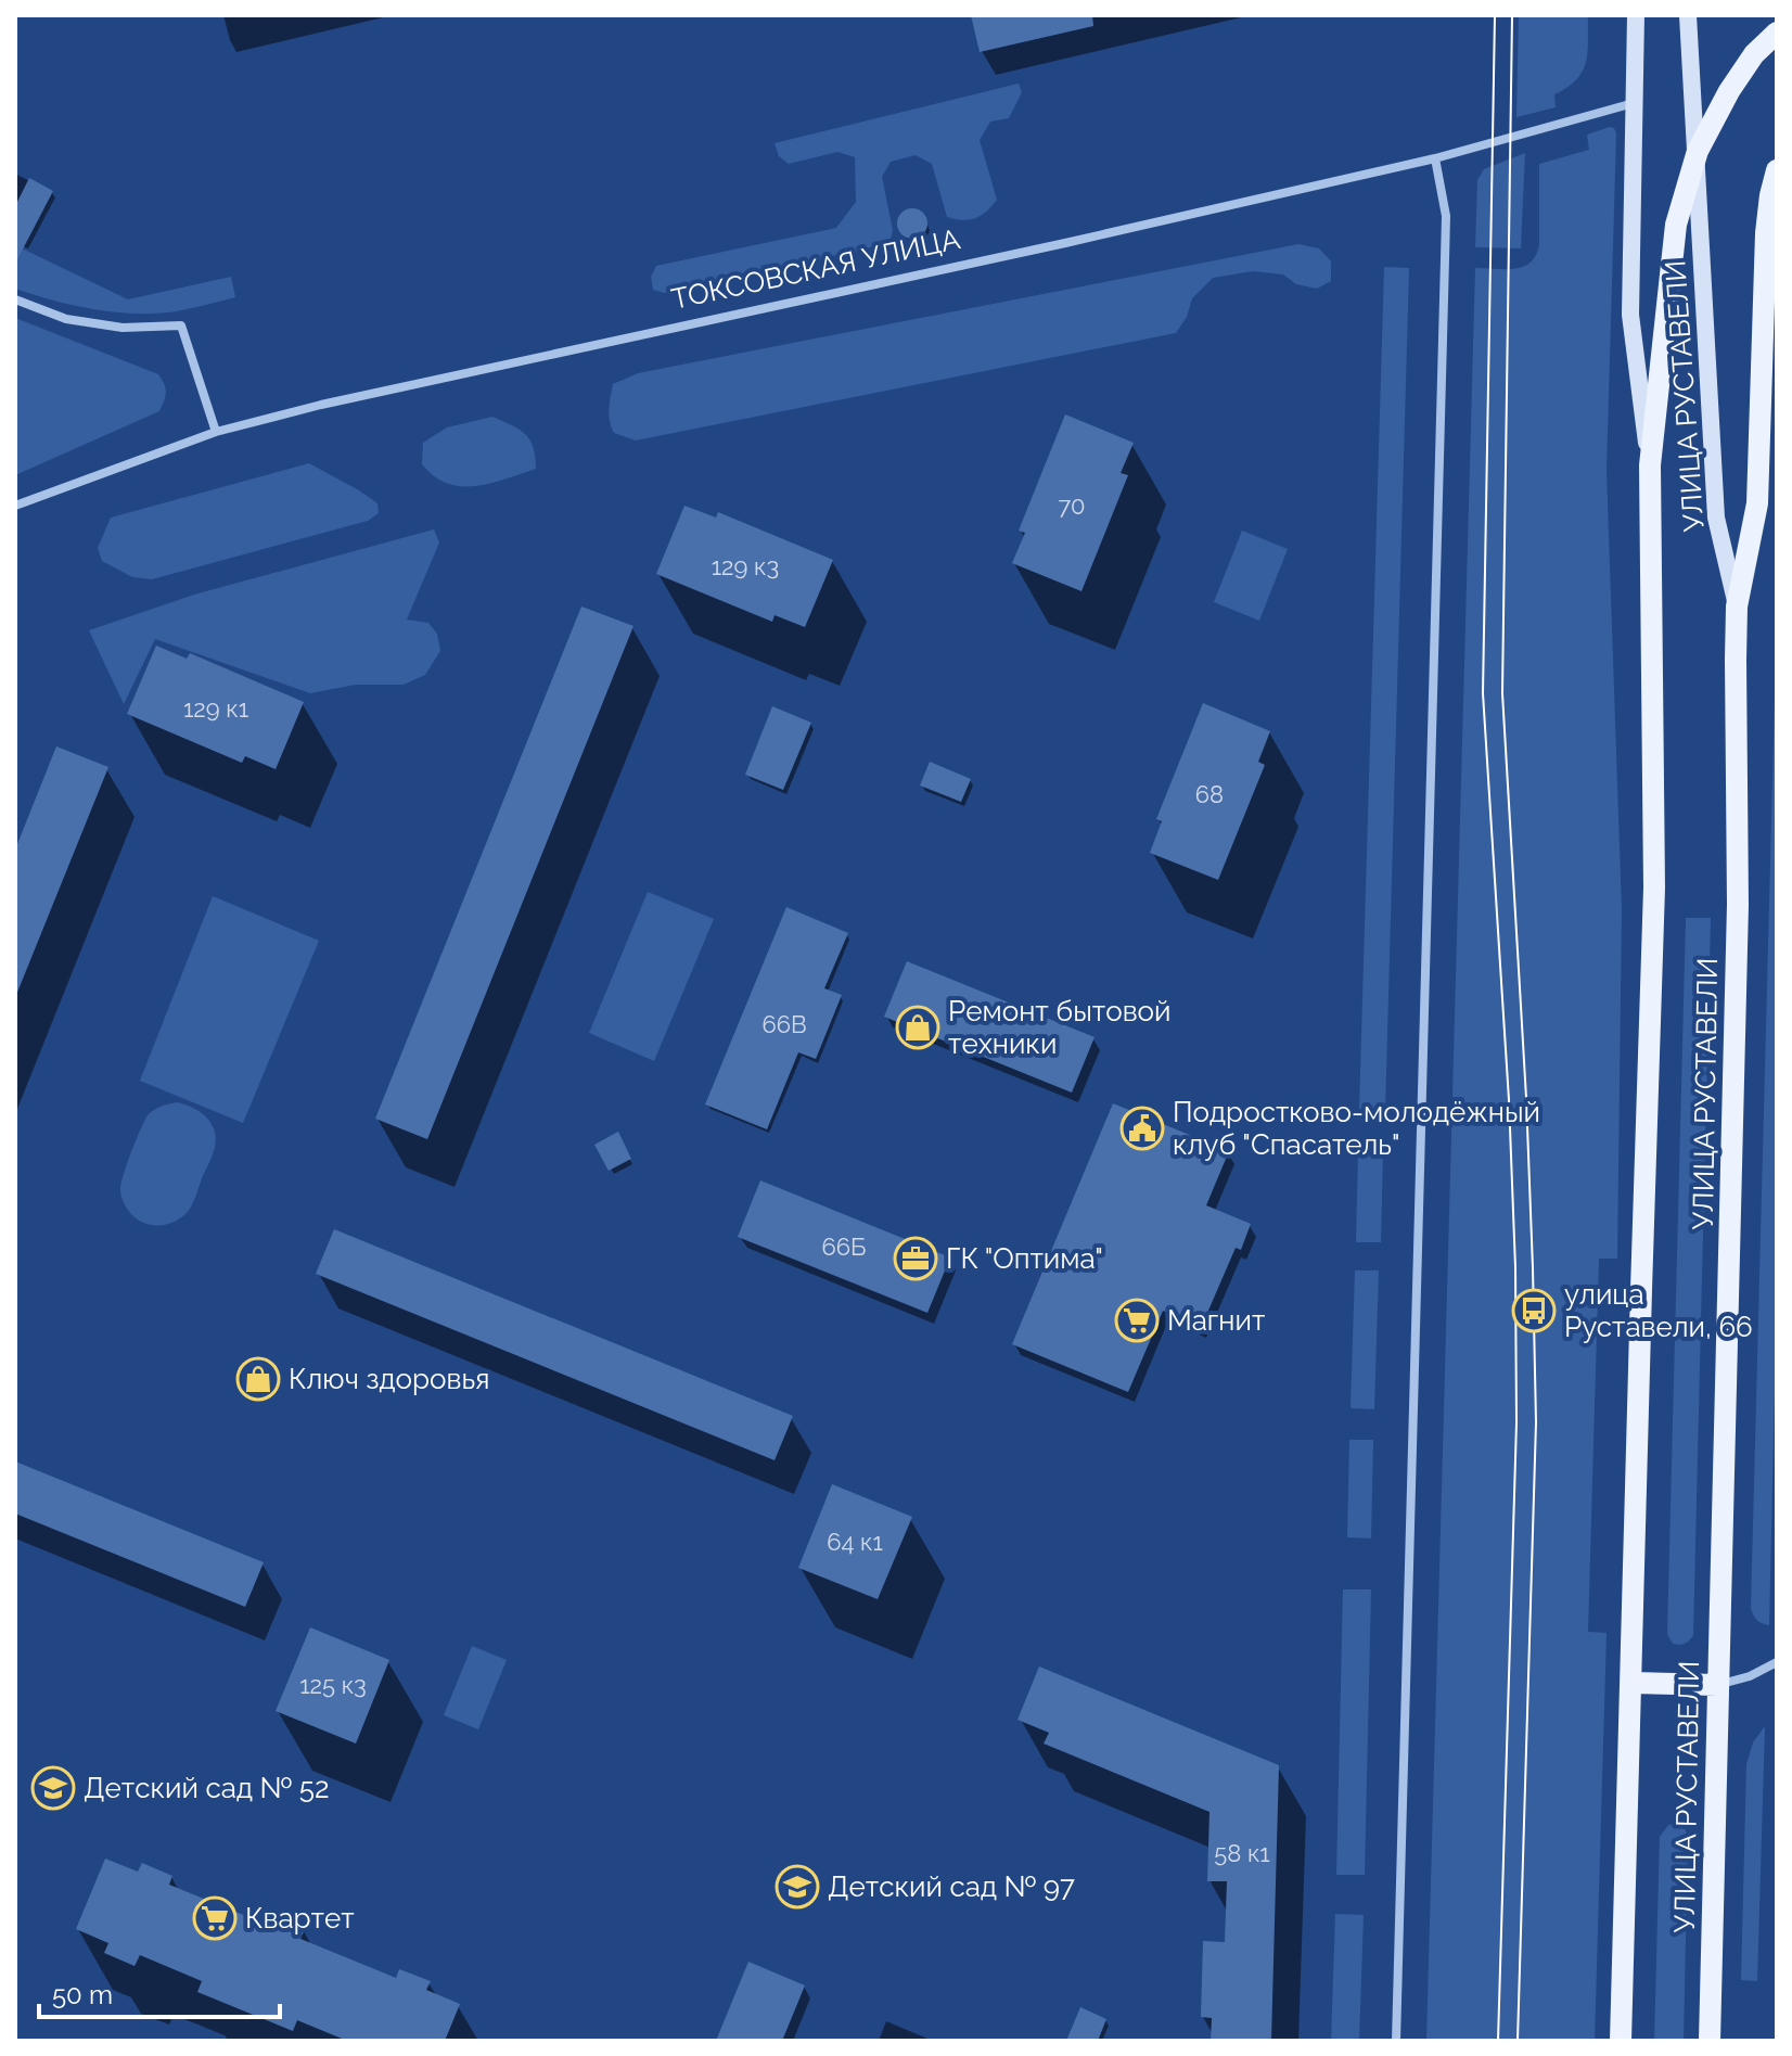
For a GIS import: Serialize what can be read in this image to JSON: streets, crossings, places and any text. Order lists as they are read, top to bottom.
{
  "streets": {
    "main road": ["УЛИЦА РУСТАВЕЛИ"],
    "street": ["ТОКСОВСКАЯ УЛИЦА"]
  },
  "crossings": [
    ["ТОКСОВСКАЯ УЛИЦА", "УЛИЦА РУСТАВЕЛИ"]
  ],
  "places": {
    "shop": ["Ремонт бытовой техники", "Ключ здоровья"],
    "public building": ["Подростково-молодёжный клуб \"Спасатель\""],
    "office": ["ГК \"Оптима\""],
    "bus stop": ["улица Руставели, 66"],
    "supermarket": ["Магнит", "Квартет"],
    "school or university": ["Детский сад № 52", "Детский сад № 97"]
  },
  "house_numbers": [
    "70",
    "129 к3",
    "129 к1",
    "68",
    "66В",
    "66Б",
    "64 к1",
    "125 к3",
    "58 к1"
  ],
  "scale_bar": "50 m"
}
